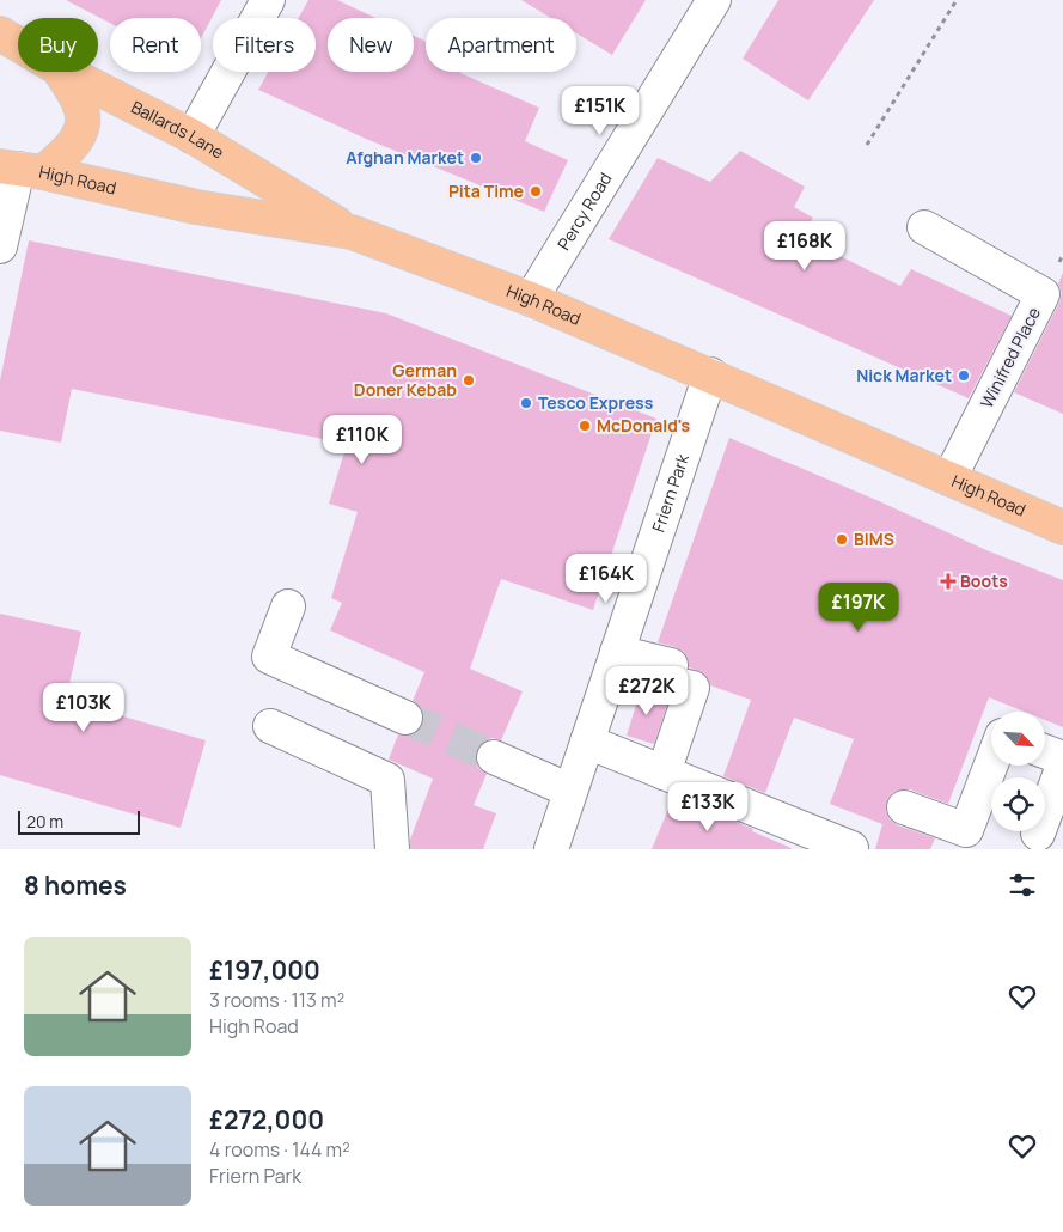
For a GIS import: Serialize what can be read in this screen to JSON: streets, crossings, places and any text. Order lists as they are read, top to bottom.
{
  "streets": {
    "main road": ["Ballards Lane", "High Road"],
    "street": ["Percy Road", "Winifred Place", "Friern Park"]
  },
  "crossings": [
    ["Ballards Lane", "High Road"],
    ["High Road", "Percy Road"],
    ["High Road", "Winifred Place"],
    ["High Road", "Friern Park"]
  ],
  "places": {
    "other": [
      "Afghan Market",
      "Pita Time",
      "Nick Market",
      "German Doner Kebab",
      "Tesco Express",
      "McDonald's",
      "BIMS"
    ],
    "health": ["Boots"]
  },
  "scale_bar": "20 m",
  "north": "bottom right",
  "page": {
    "chip": [
      "Buy",
      "Rent",
      "Filters",
      "New",
      "Apartment"
    ],
    "price": [
      "£151K",
      "£168K",
      "£110K",
      "£164K",
      "£197K",
      "£272K",
      "£103K",
      "£133K"
    ],
    "scale": "20 m",
    "heading": "8 homes",
    "list": [
      {
        "name": "£197,000",
        "note": "3 rooms · 113 m² · High Road"
      },
      {
        "name": "£272,000",
        "note": "4 rooms · 144 m² · Friern Park"
      }
    ]
  }
}
